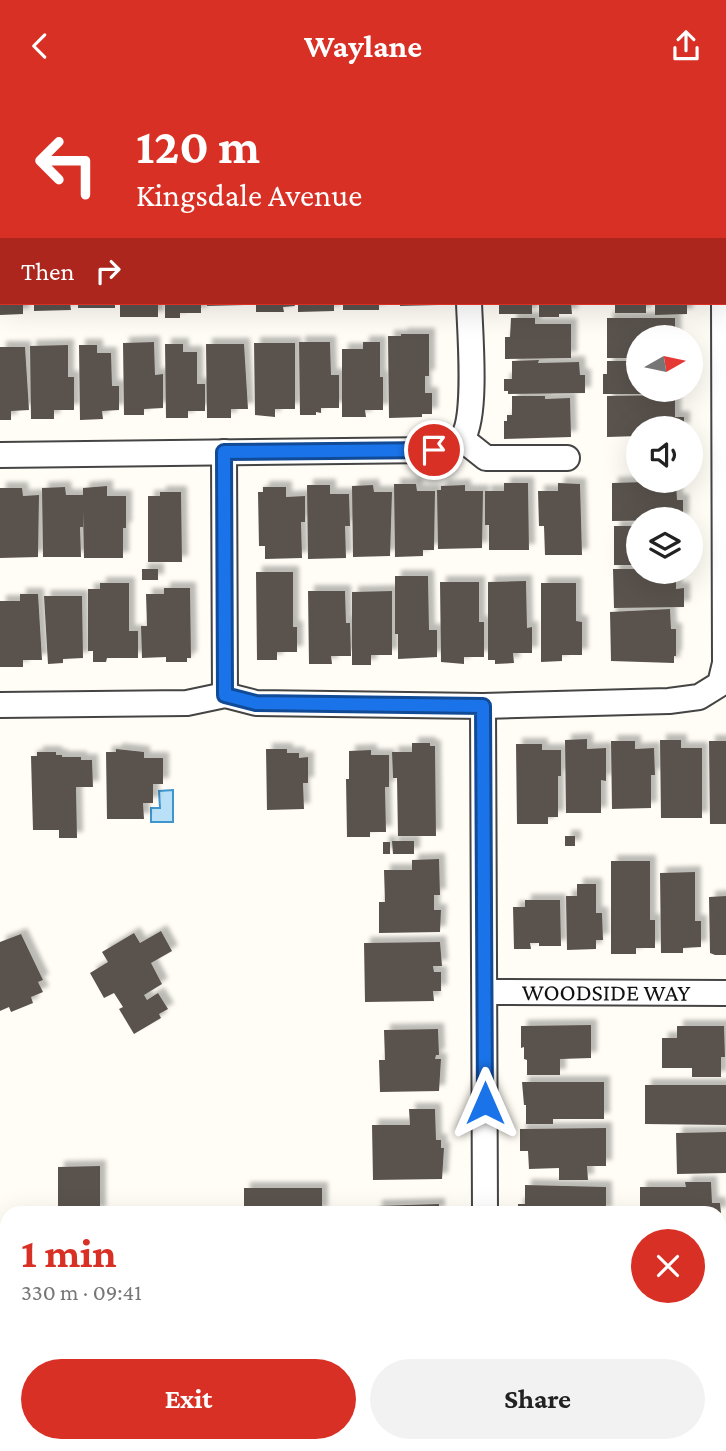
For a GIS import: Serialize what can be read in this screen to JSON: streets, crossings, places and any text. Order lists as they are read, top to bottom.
{
  "streets": {
    "street": ["WOODSIDE WAY"]
  },
  "north": "right",
  "page": {
    "header": "Waylane",
    "turn": ["120 m", "Kingsdale Avenue"],
    "then": "Then",
    "heading": ["1 min", "330 m · 09:41"],
    "buttons": ["Exit", "Share"]
  }
}
